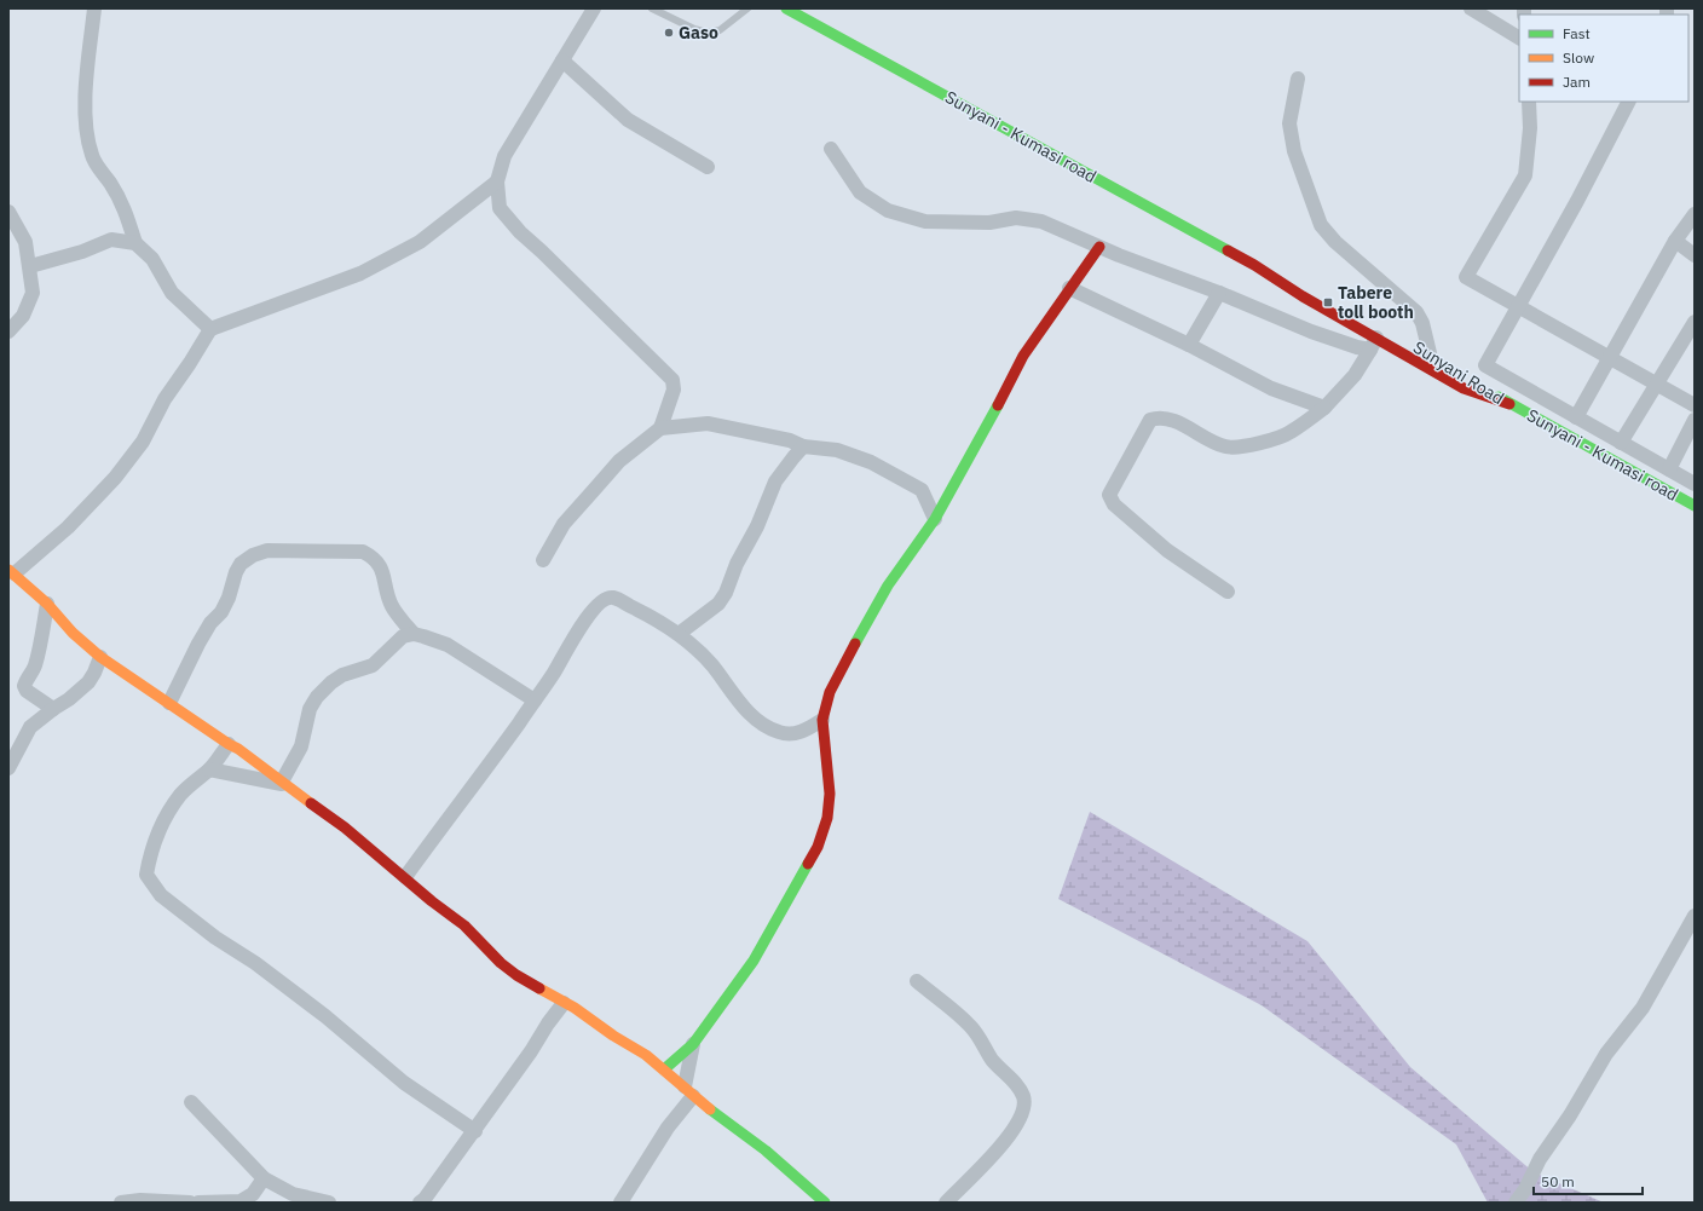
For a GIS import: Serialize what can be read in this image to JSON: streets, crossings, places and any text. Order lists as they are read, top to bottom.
{
  "streets": {
    "street": ["Sunyani - Kumasi road", "Sunyani Road"]
  },
  "crossings": [
    ["Sunyani - Kumasi road", "Sunyani Road"]
  ],
  "places": {
    "other": ["Gaso"],
    "transit": ["Tabere toll booth"]
  },
  "legend": ["Fast", "Slow", "Jam"],
  "scale_bar": "50 m"
}
